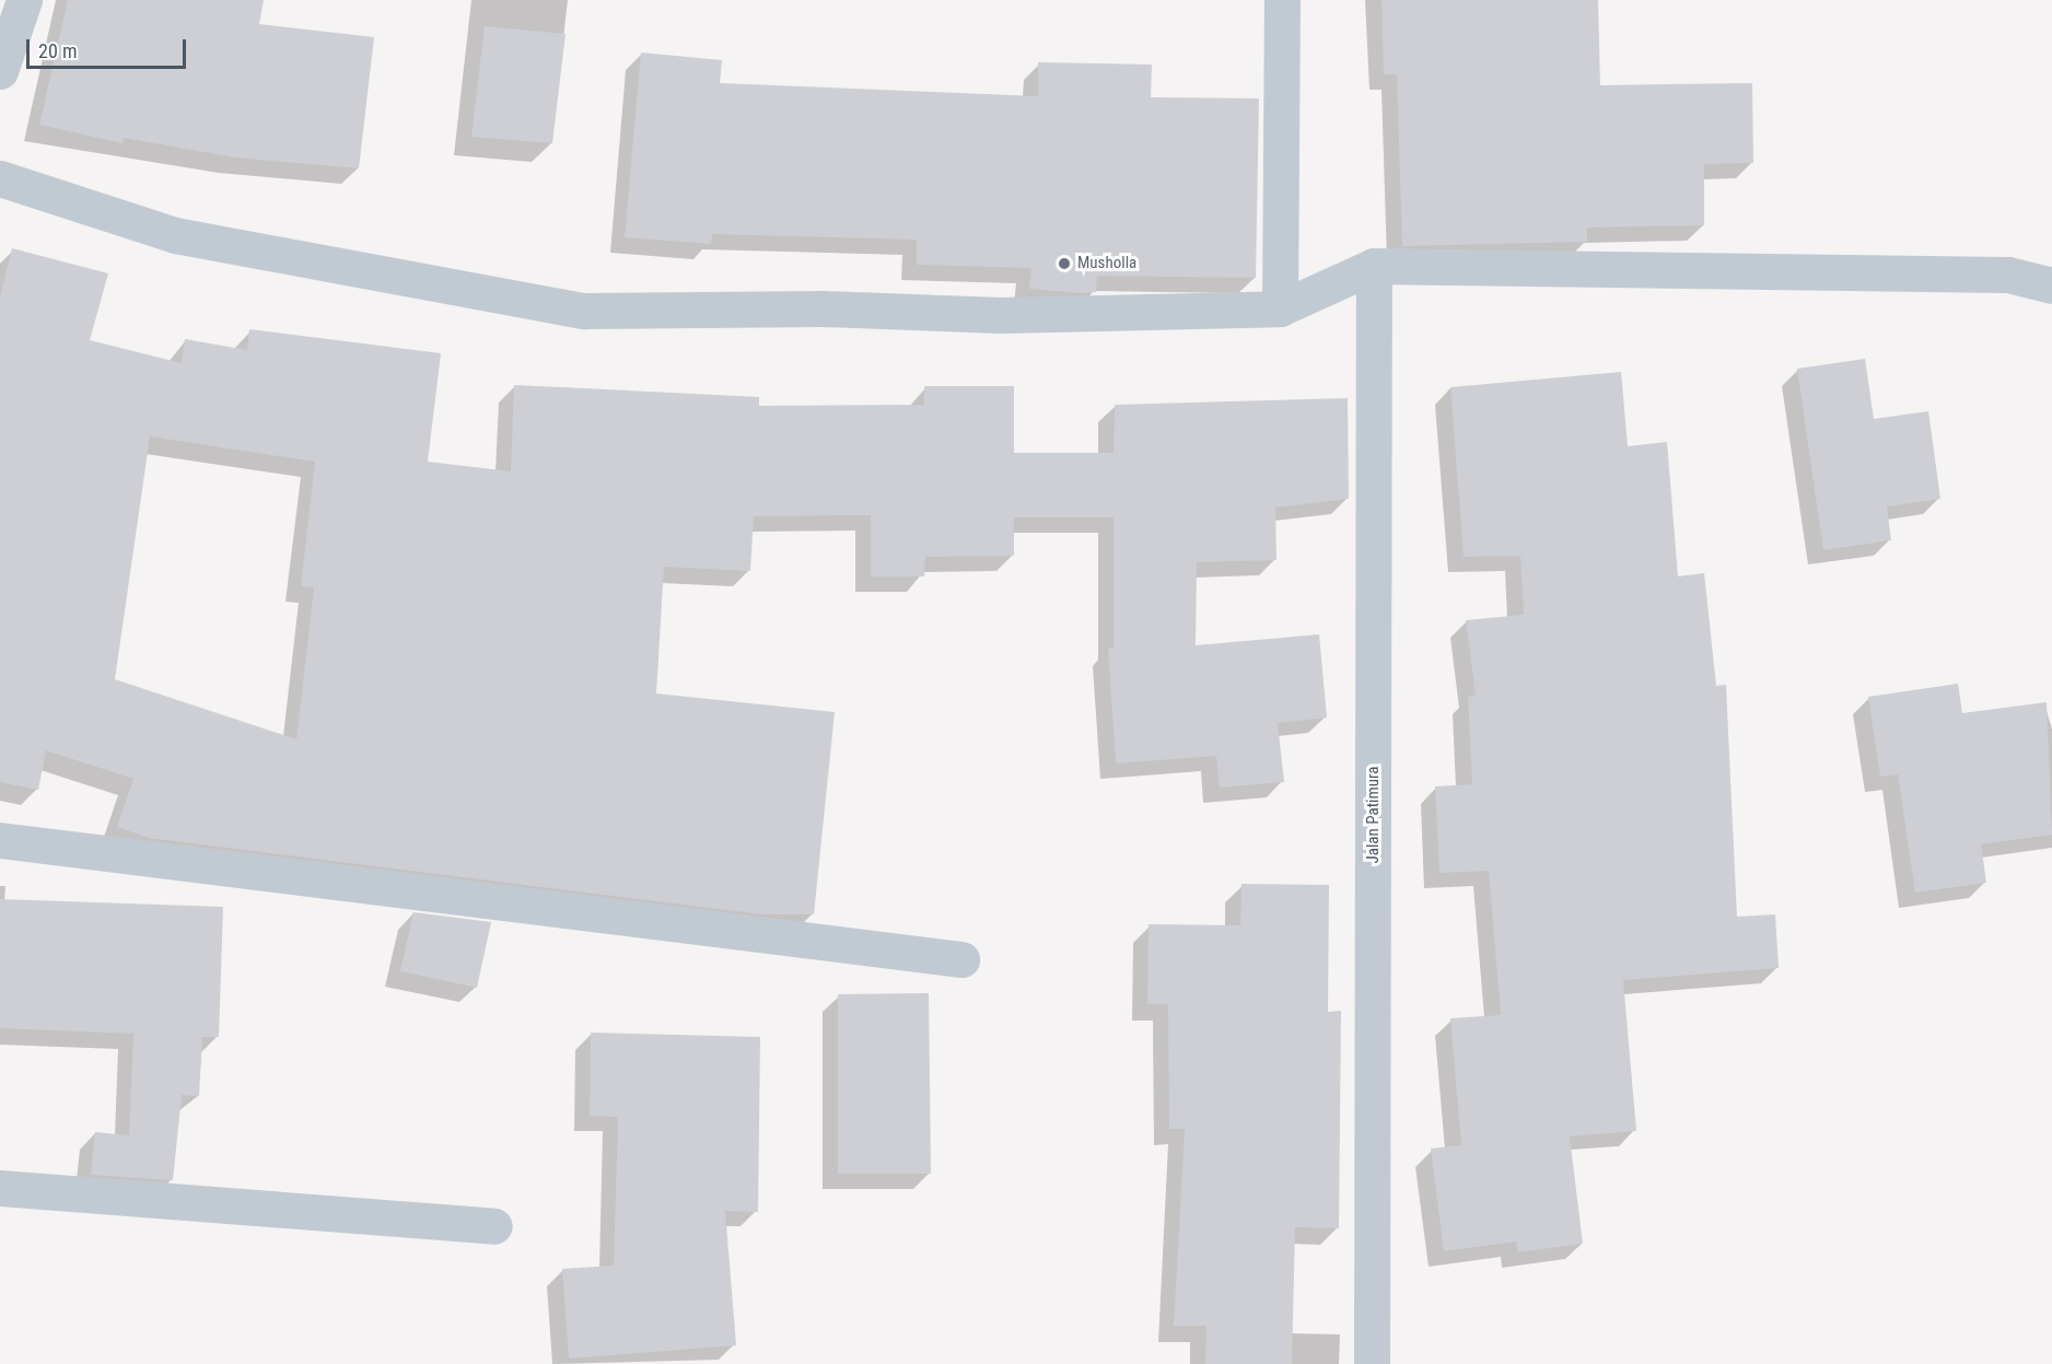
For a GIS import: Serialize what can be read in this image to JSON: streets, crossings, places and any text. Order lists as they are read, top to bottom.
{
  "streets": {
    "street": ["Jalan Patimura"]
  },
  "places": ["Musholla"],
  "scale_bar": "20 m"
}
